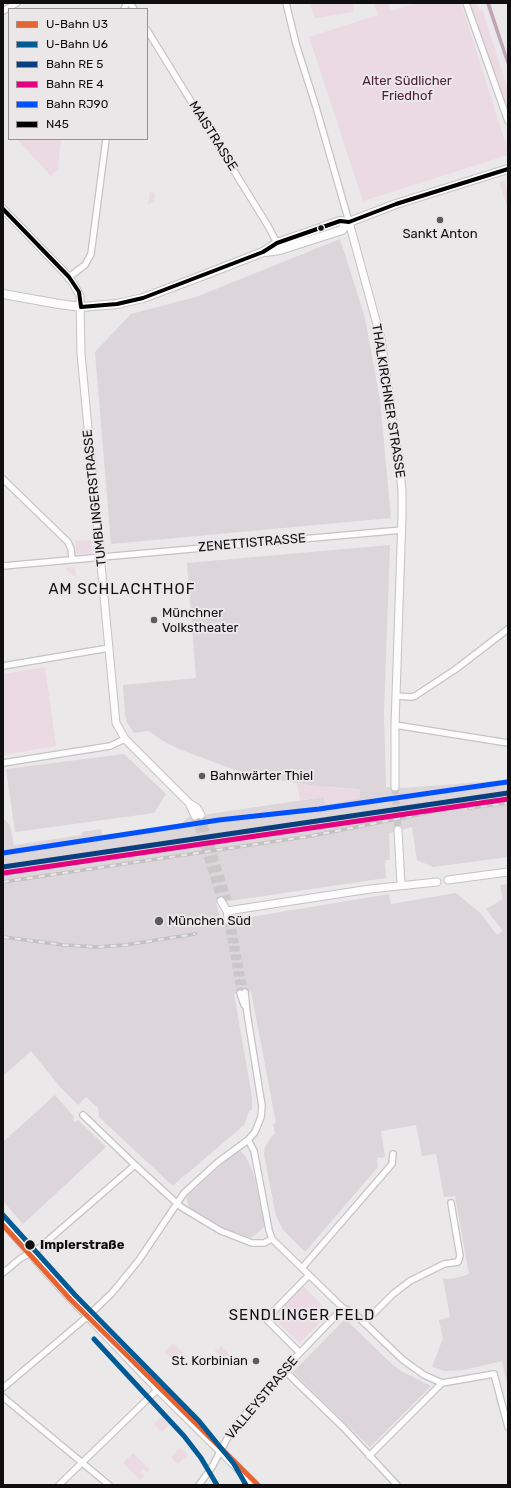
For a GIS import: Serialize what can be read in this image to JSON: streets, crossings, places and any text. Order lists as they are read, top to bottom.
{
  "streets": {
    "street": [
      "MAISTRASSE",
      "THALKIRCHNER STRASSE",
      "TUMBLINGERSTRASSE",
      "ZENETTISTRASSE",
      "VALLEYSTRASSE"
    ]
  },
  "crossings": [
    ["THALKIRCHNER STRASSE", "ZENETTISTRASSE"],
    ["TUMBLINGERSTRASSE", "ZENETTISTRASSE"]
  ],
  "districts": ["AM SCHLACHTHOF", "SENDLINGER FELD"],
  "parks": ["Alter Südlicher Friedhof"],
  "places": [
    "Sankt Anton",
    "Münchner Volkstheater",
    "Bahnwärter Thiel",
    "München Süd",
    "Implerstraße",
    "St. Korbinian"
  ],
  "lines": [
    "transit line N45",
    "rail line RJ90",
    "metro line U6",
    "metro line U3"
  ],
  "legend": [
    "U-Bahn U3",
    "U-Bahn U6",
    "Bahn RE 5",
    "Bahn RE 4",
    "Bahn RJ90",
    "N45"
  ]
}
